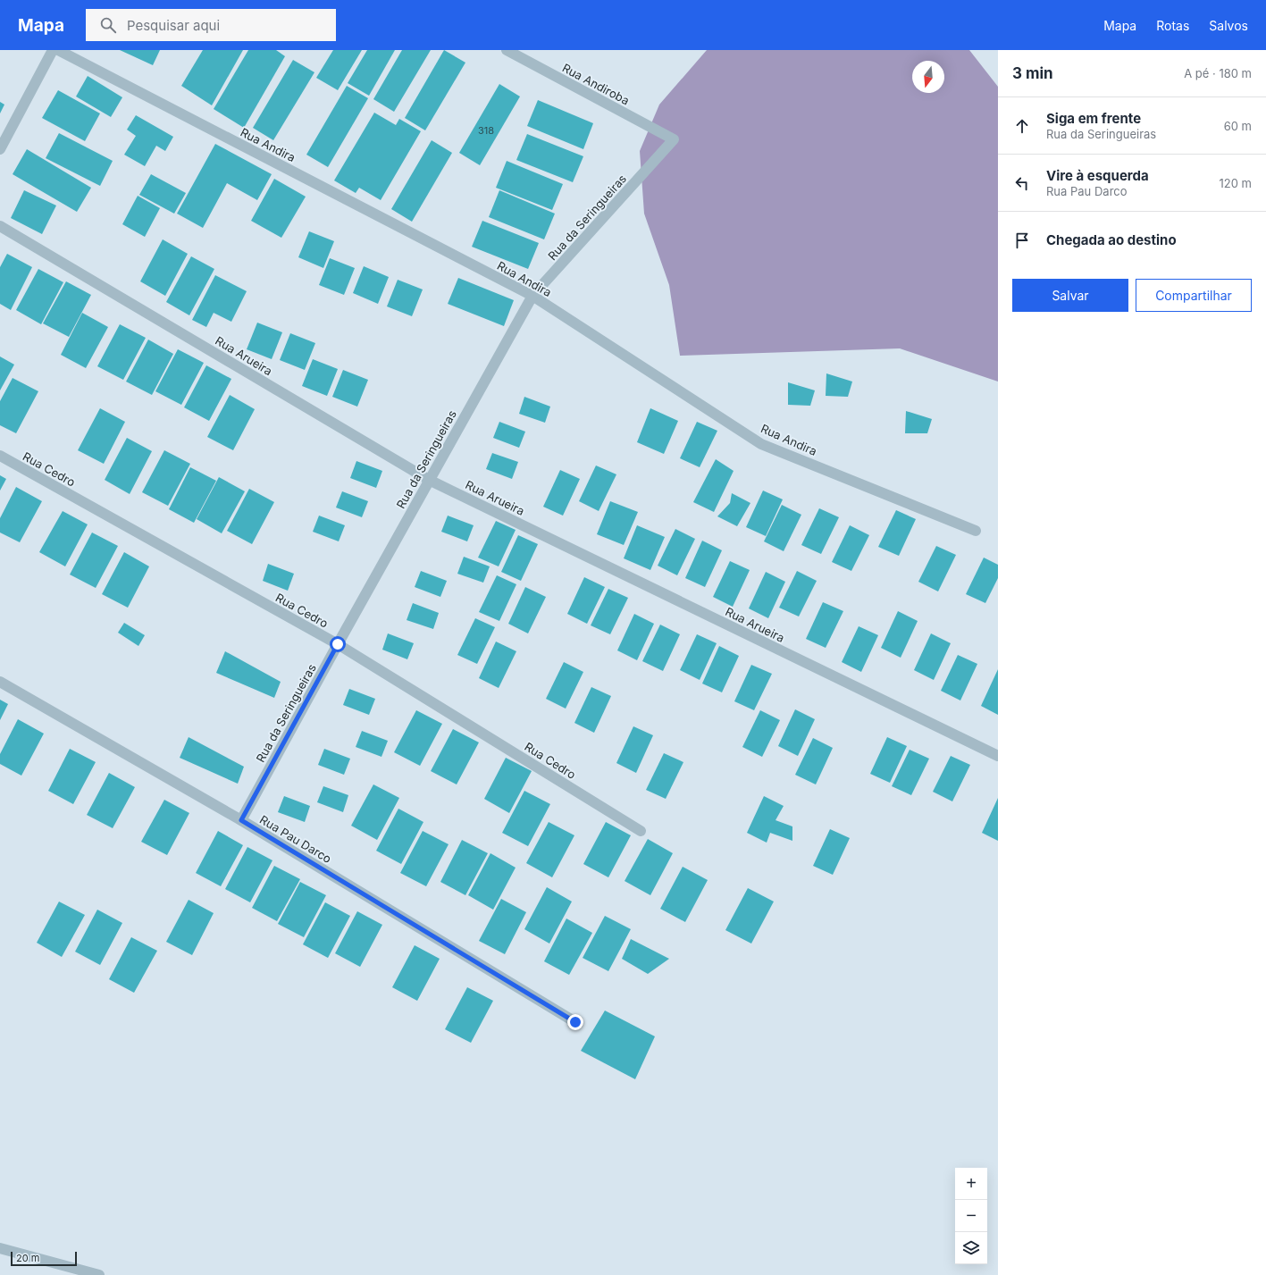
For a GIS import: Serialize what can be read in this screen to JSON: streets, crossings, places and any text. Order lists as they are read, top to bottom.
{
  "streets": {
    "street": [
      "Rua Andiroba",
      "Rua Andira",
      "Rua da Seringueiras",
      "Rua Arueira",
      "Rua Cedro",
      "Rua Pau Darco"
    ]
  },
  "crossings": [
    ["Rua Andiroba", "Rua da Seringueiras"],
    ["Rua Andira", "Rua da Seringueiras"],
    ["Rua da Seringueiras", "Rua Arueira"],
    ["Rua da Seringueiras", "Rua Cedro"],
    ["Rua da Seringueiras", "Rua Pau Darco"]
  ],
  "house_numbers": ["318"],
  "scale_bar": "20 m",
  "north": "bottom",
  "page": {
    "header": "Mapa",
    "search": "Pesquisar aqui",
    "nav": ["Mapa", "Rotas", "Salvos"],
    "heading": ["3 min", "A pé · 180 m"],
    "list": [
      ["Siga em frente", "Rua da Seringueiras", "60 m"],
      ["Vire à esquerda", "Rua Pau Darco", "120 m"],
      "Chegada ao destino"
    ],
    "buttons": ["Salvar", "Compartilhar"],
    "map_buttons": ["+", "−"],
    "scale": "20 m"
  }
}
